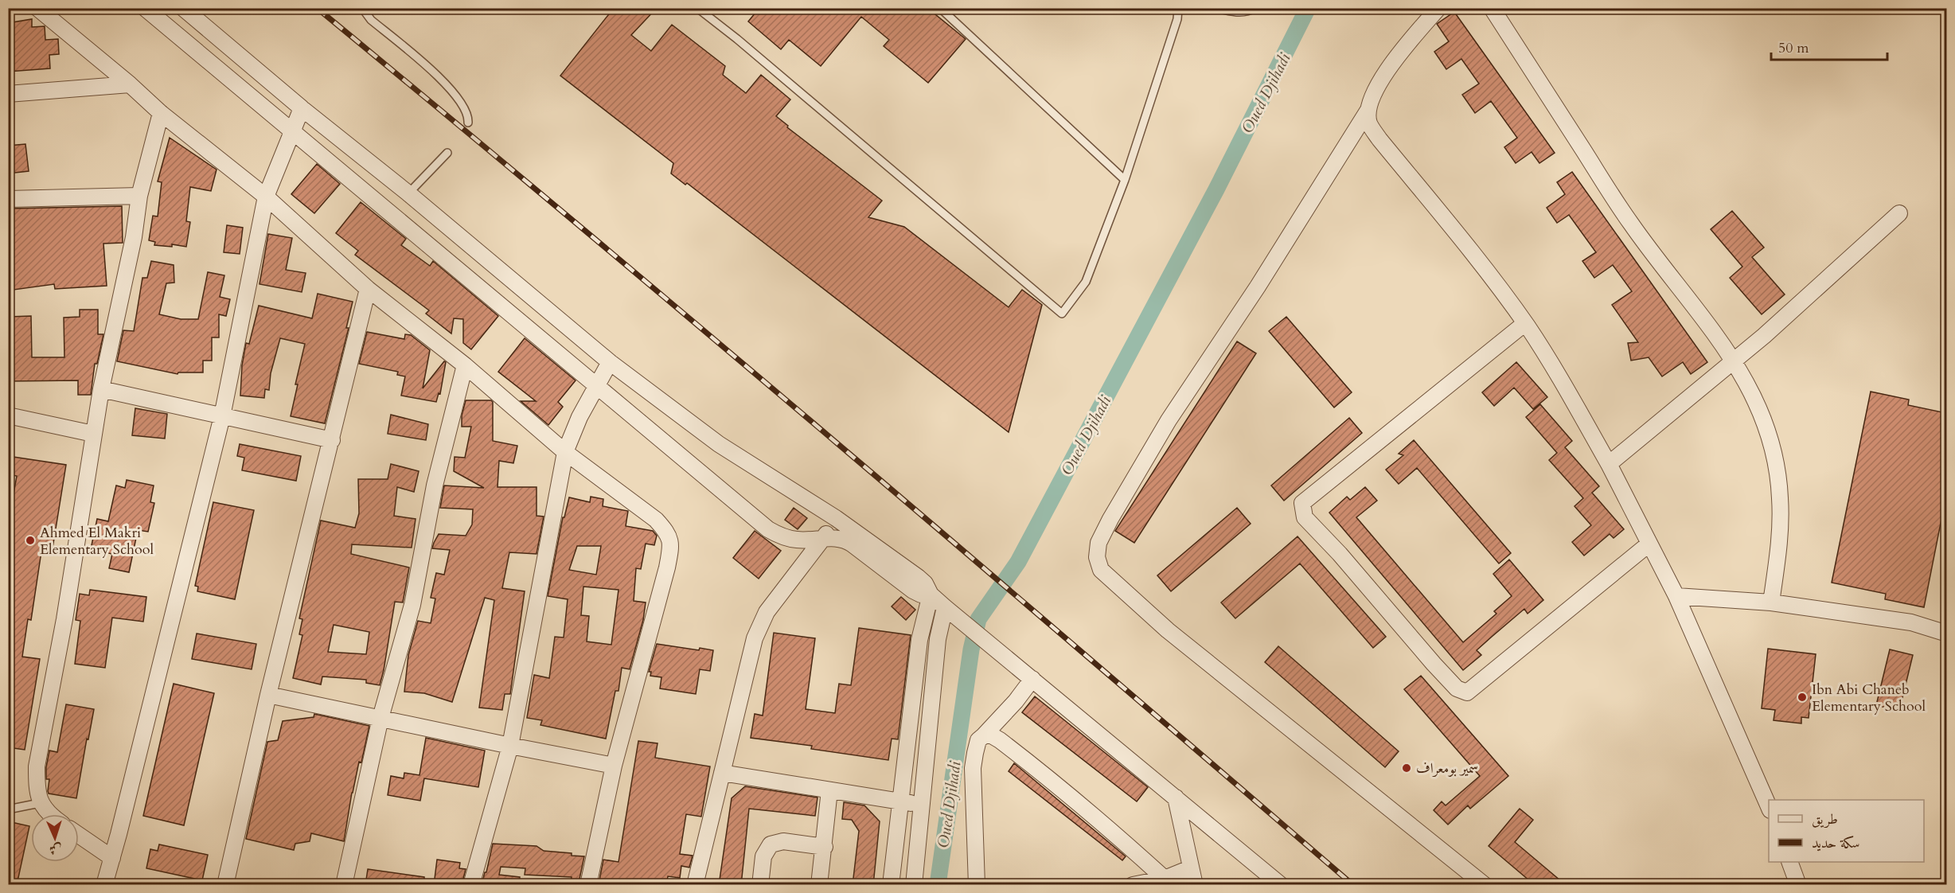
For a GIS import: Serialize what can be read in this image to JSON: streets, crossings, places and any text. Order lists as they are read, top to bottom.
{
  "water": ["Oued Djihadi"],
  "places": ["Ahmed El Makri Elementary School", "Ibn Abi Chaneb Elementary School", "سمير بومعراف"],
  "legend": ["طريق", "سكة حديد"],
  "scale_bar": "50 m",
  "north": "bottom"
}
